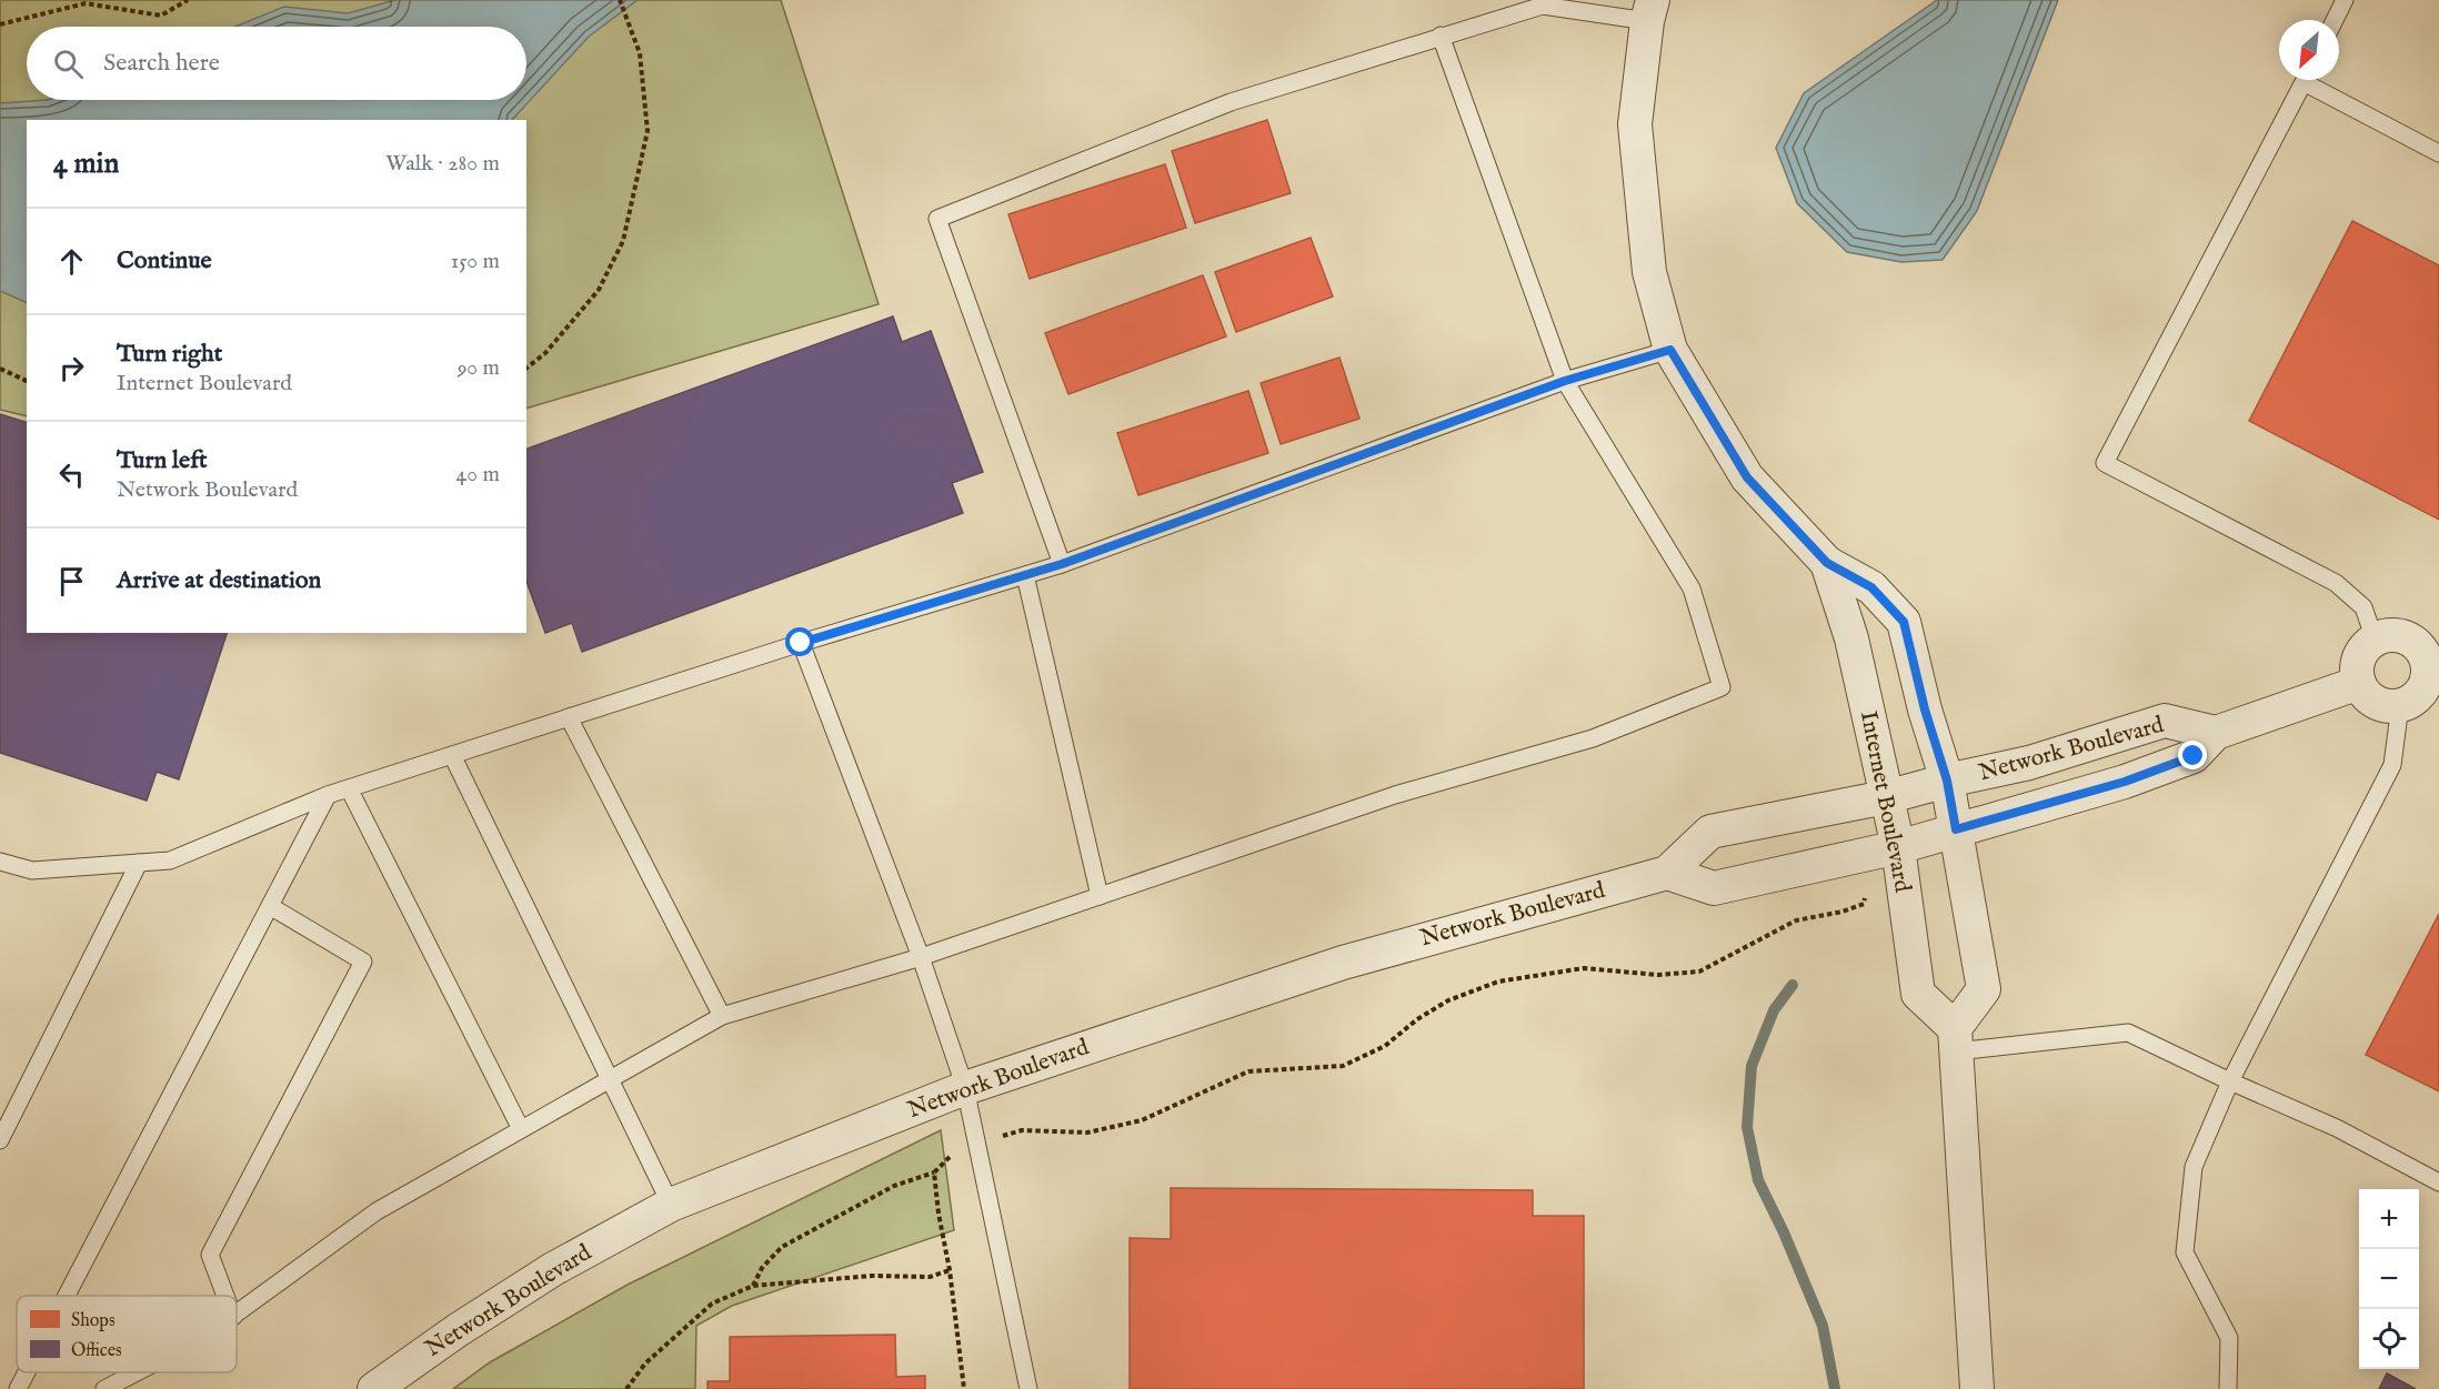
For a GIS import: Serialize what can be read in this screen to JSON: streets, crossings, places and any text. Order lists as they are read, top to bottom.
{
  "streets": {
    "street": ["Network Boulevard", "Internet Boulevard"]
  },
  "crossings": [
    ["Network Boulevard", "Internet Boulevard"]
  ],
  "legend": ["Shops", "Offices"],
  "north": "bottom left",
  "page": {
    "search": "Search here",
    "heading": ["4 min", "Walk · 280 m"],
    "list": [
      ["Continue", "150 m"],
      ["Turn right", "Internet Boulevard", "90 m"],
      ["Turn left", "Network Boulevard", "40 m"],
      "Arrive at destination"
    ],
    "map_buttons": ["+", "−"]
  }
}
